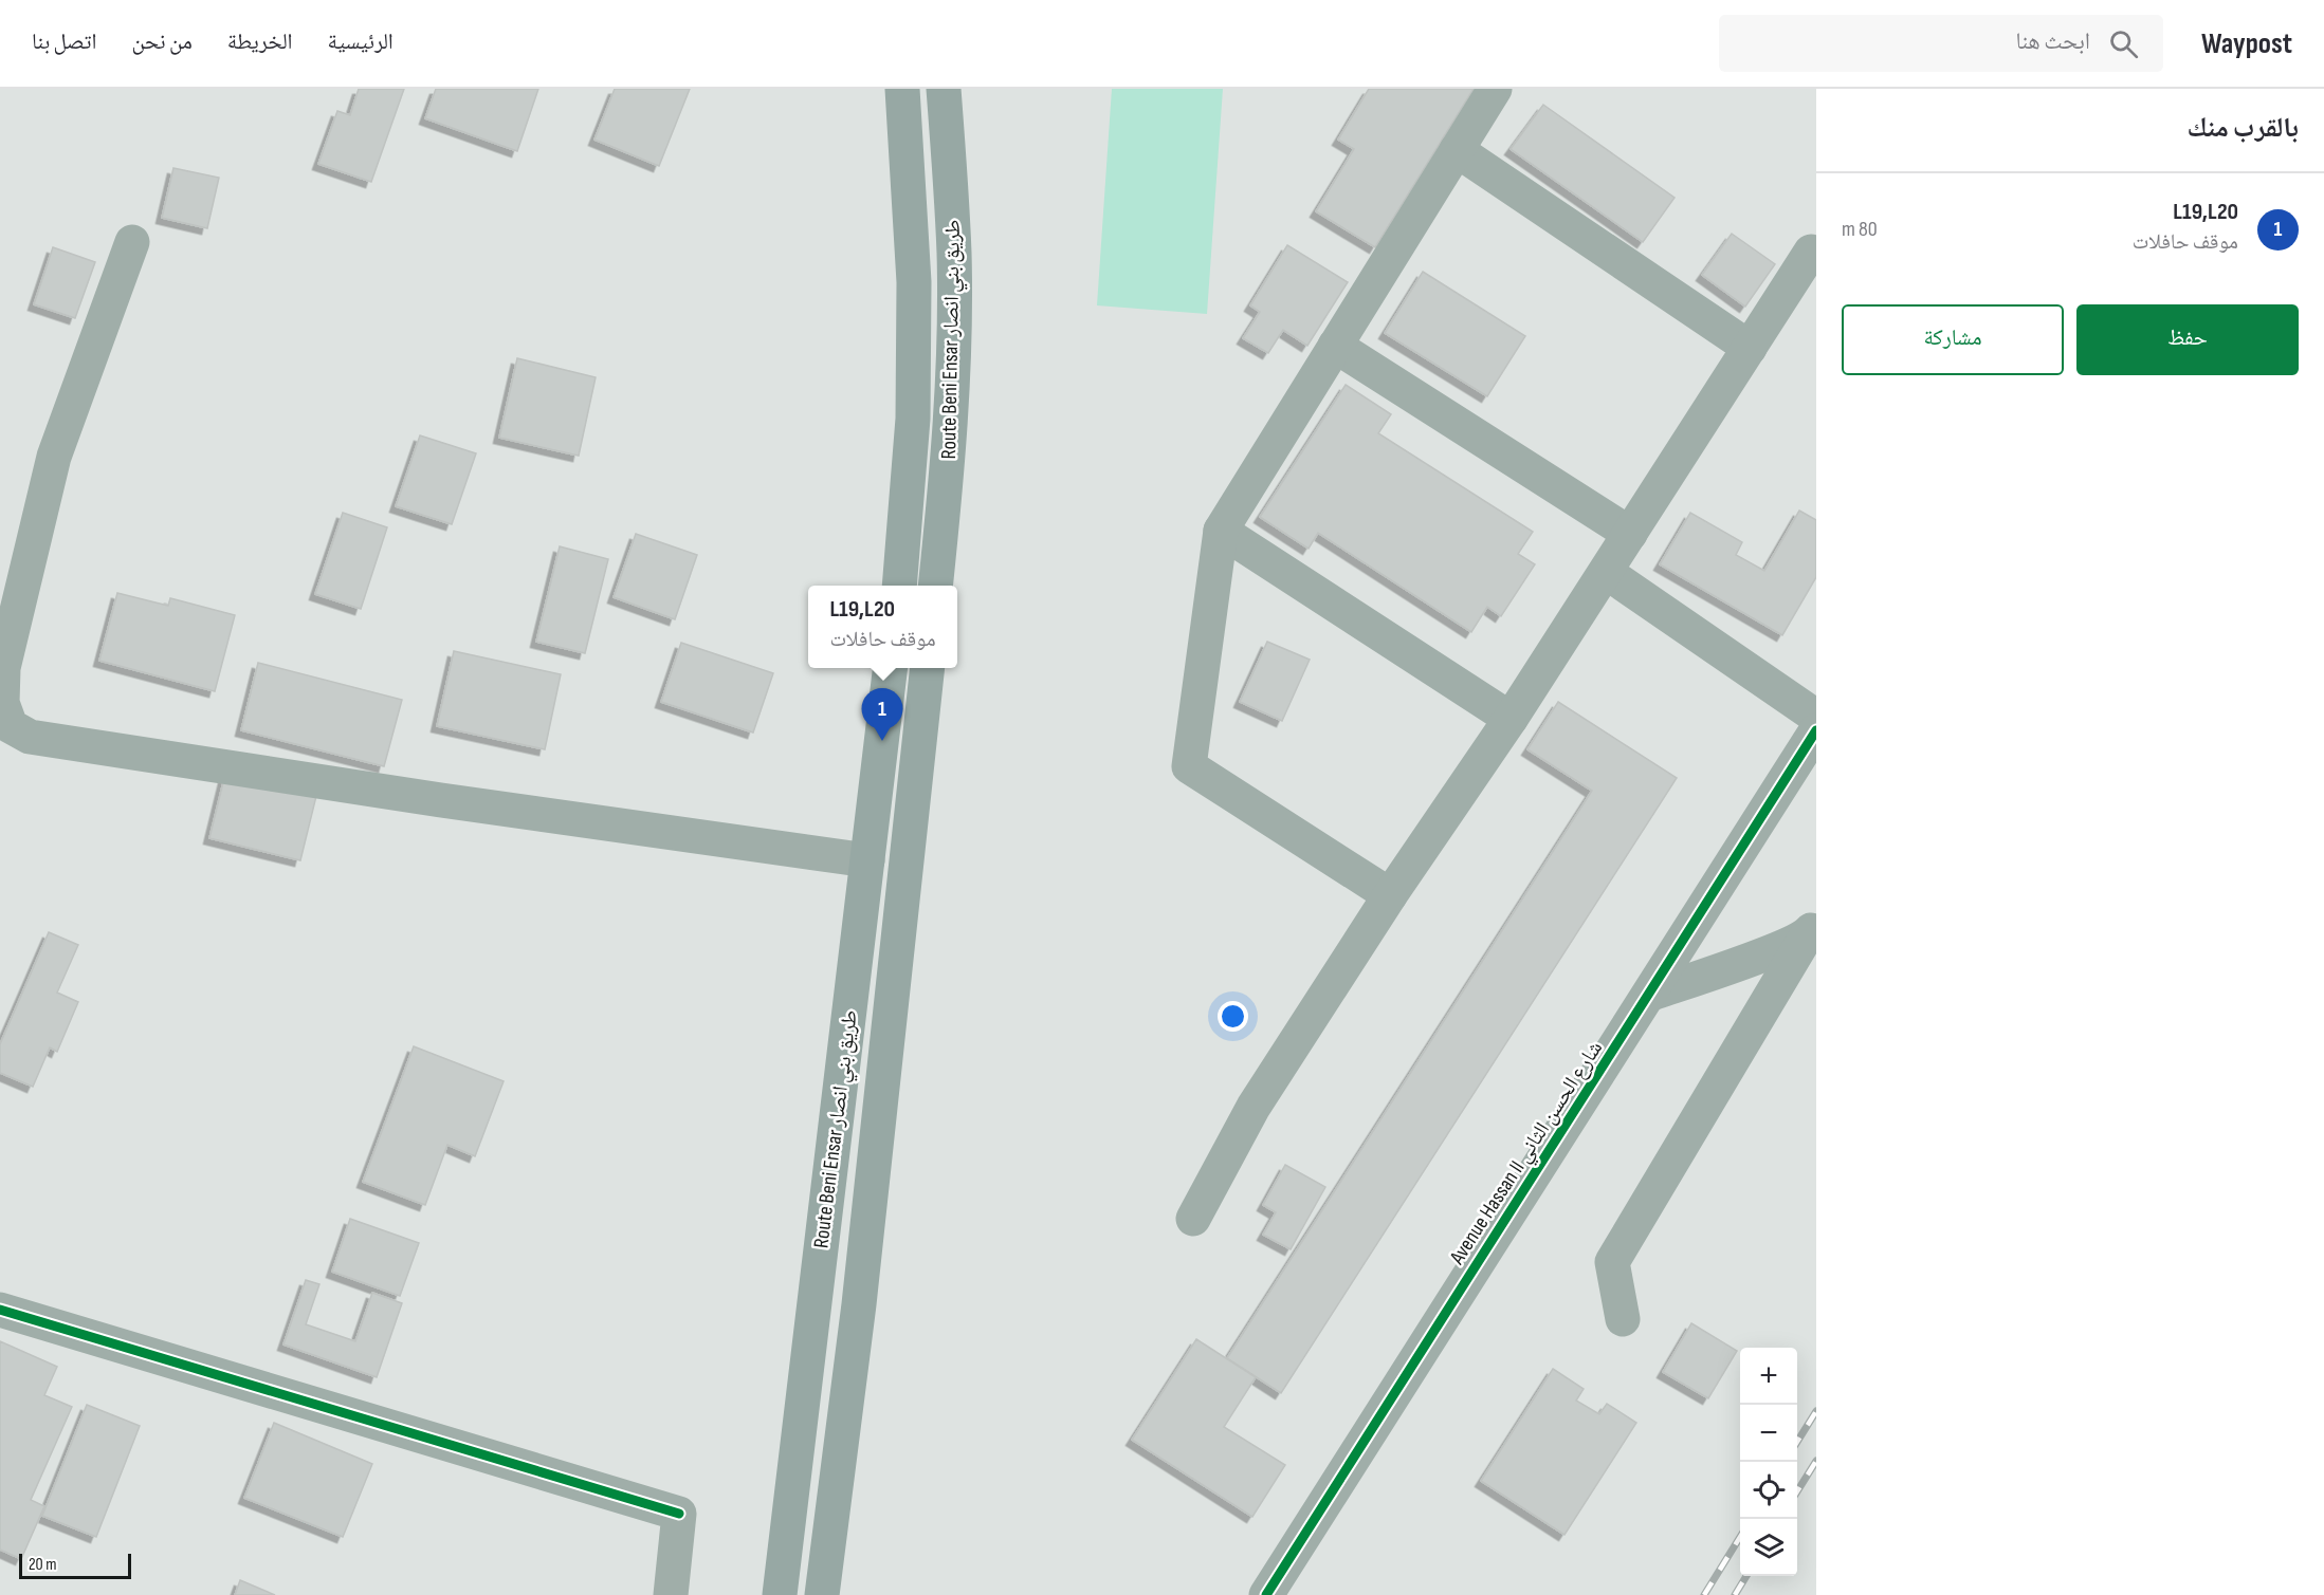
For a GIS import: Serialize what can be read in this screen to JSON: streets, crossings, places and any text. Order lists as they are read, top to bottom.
{
  "streets": {
    "highway": ["Route Beni Ensar طريق بني انصار"],
    "street": ["Avenue Hassan II شارع الحسن الثاني"]
  },
  "scale_bar": "20 m",
  "page": {
    "header": "Waypost",
    "search": "ابحث هنا",
    "nav": [
      "الرئيسية",
      "الخريطة",
      "من نحن",
      "اتصل بنا"
    ],
    "heading": "بالقرب منك",
    "list": [
      {
        "mark": "1",
        "name": "L19,L20",
        "note": "موقف حافلات",
        "value": "80 m"
      }
    ],
    "buttons": ["حفظ", "مشاركة"],
    "popup": ["L19,L20", "موقف حافلات"],
    "pins": "1",
    "map_buttons": ["+", "−"],
    "scale": "20 m"
  }
}
